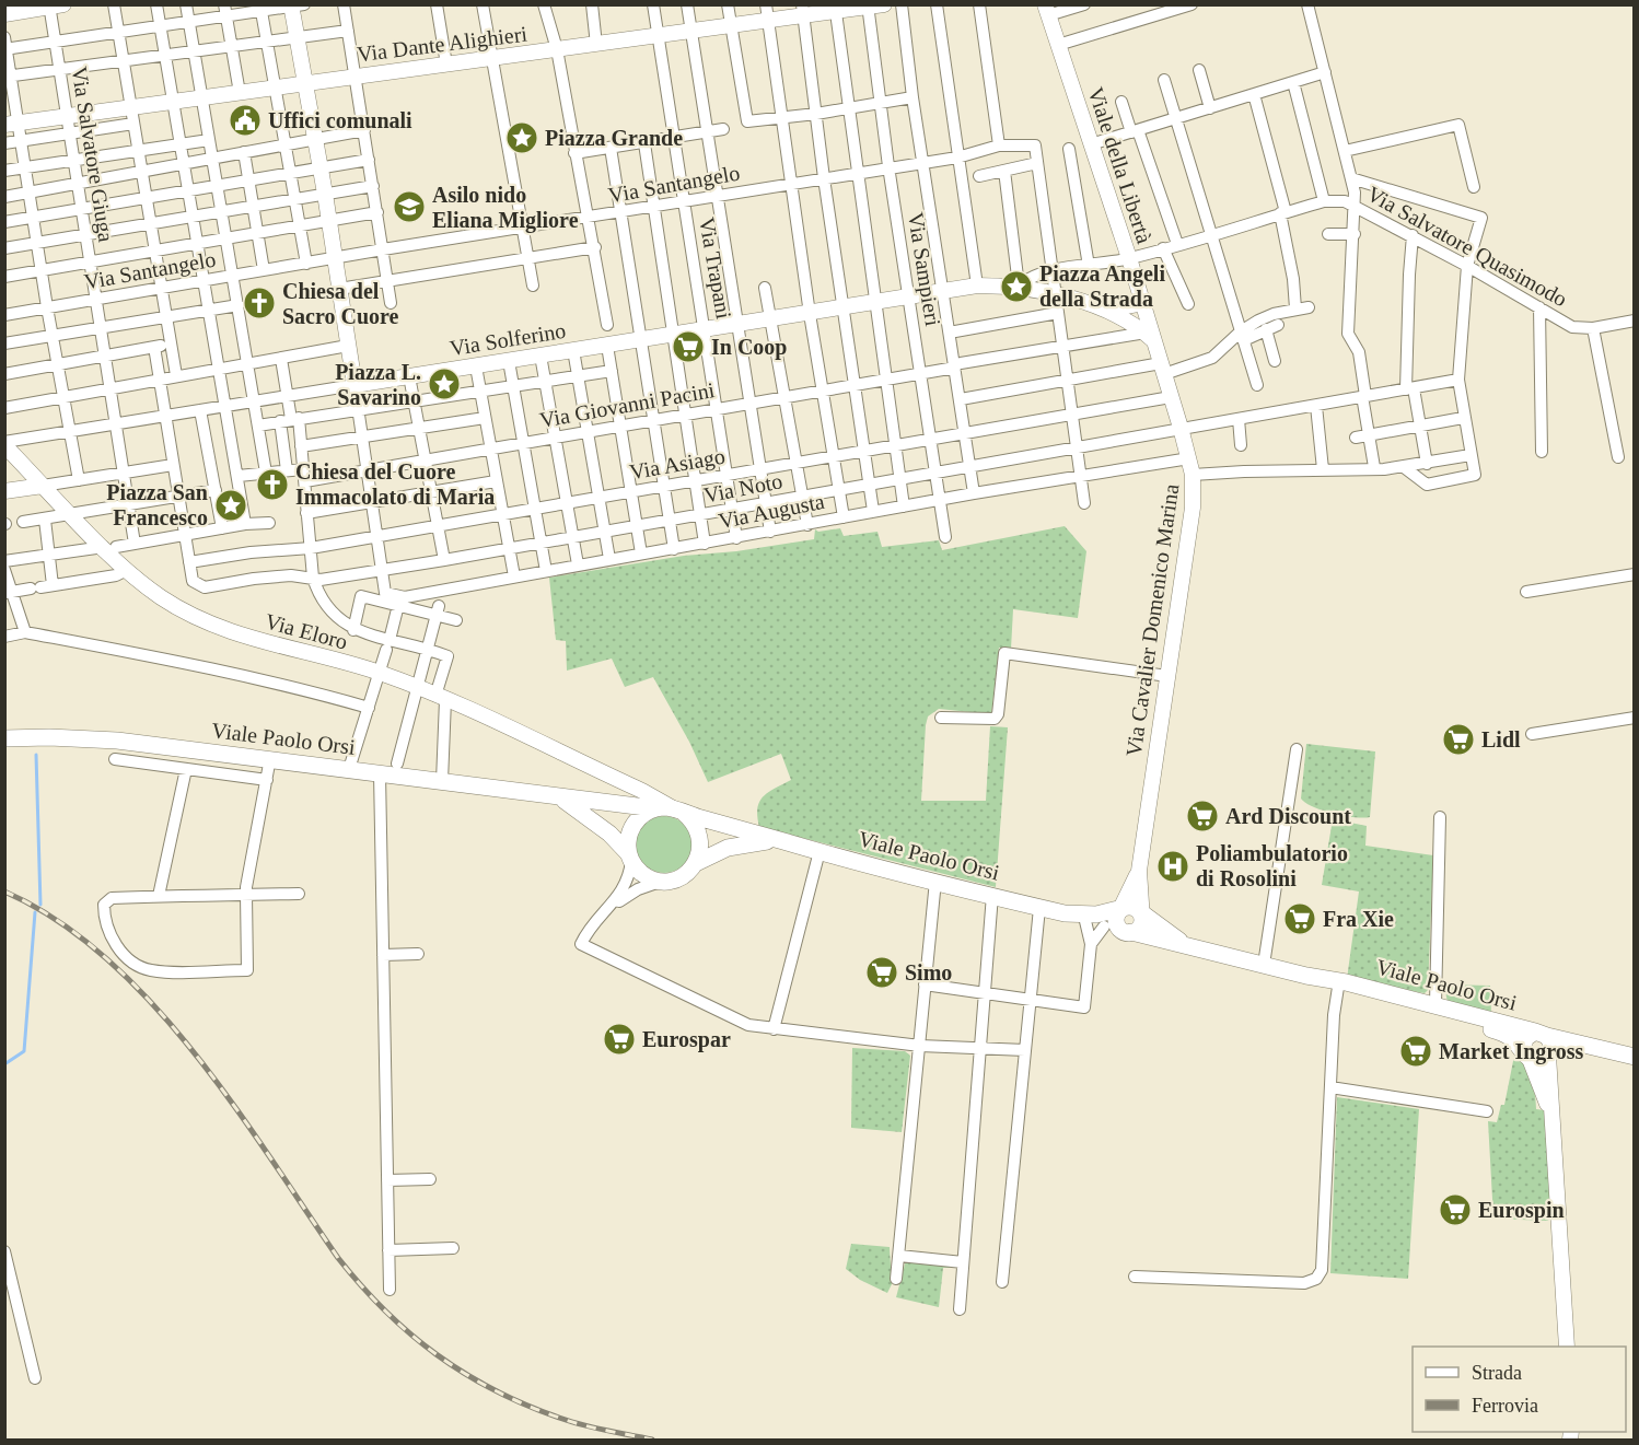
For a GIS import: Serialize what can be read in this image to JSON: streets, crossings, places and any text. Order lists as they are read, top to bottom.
{
  "streets": {
    "main road": ["Viale Paolo Orsi"],
    "street": [
      "Via Dante Alighieri",
      "Via Salvatore Giuga",
      "Viale della Libertà",
      "Via Santangelo",
      "Via Salvatore Quasimodo",
      "Via Trapani",
      "Via Sampieri",
      "Via Solferino",
      "Via Giovanni Pacini",
      "Via Asiago",
      "Via Noto",
      "Via Augusta",
      "Via Cavalier Domenico Marina",
      "Via Eloro"
    ]
  },
  "crossings": [
    ["Via Dante Alighieri", "Via Salvatore Giuga"],
    ["Via Dante Alighieri", "Via Trapani"],
    ["Via Dante Alighieri", "Via Sampieri"],
    ["Via Salvatore Giuga", "Via Santangelo"],
    ["Via Salvatore Giuga", "Via Solferino"],
    ["Viale della Libertà", "Via Salvatore Quasimodo"],
    ["Viale della Libertà", "Via Solferino"],
    ["Viale della Libertà", "Via Giovanni Pacini"],
    ["Viale della Libertà", "Via Cavalier Domenico Marina"],
    ["Via Santangelo", "Via Trapani"],
    ["Via Santangelo", "Via Sampieri"],
    ["Via Salvatore Quasimodo", "Via Solferino"],
    ["Via Trapani", "Via Solferino"],
    ["Via Trapani", "Via Giovanni Pacini"],
    ["Via Trapani", "Via Asiago"],
    ["Via Trapani", "Via Noto"],
    ["Via Trapani", "Via Augusta"],
    ["Via Sampieri", "Via Solferino"],
    ["Via Sampieri", "Via Giovanni Pacini"],
    ["Via Sampieri", "Via Asiago"],
    ["Via Sampieri", "Via Noto"],
    ["Via Sampieri", "Via Augusta"],
    ["Via Solferino", "Via Giovanni Pacini"],
    ["Via Solferino", "Via Cavalier Domenico Marina"],
    ["Via Solferino", "Via Eloro"],
    ["Via Giovanni Pacini", "Via Cavalier Domenico Marina"],
    ["Via Asiago", "Via Noto"],
    ["Via Asiago", "Via Cavalier Domenico Marina"],
    ["Via Noto", "Via Augusta"],
    ["Via Noto", "Via Cavalier Domenico Marina"],
    ["Via Augusta", "Via Cavalier Domenico Marina"],
    ["Via Eloro", "Viale Paolo Orsi"]
  ],
  "places": {
    "public building": ["Uffici comunali"],
    "place": [
      "Piazza Grande",
      "Piazza Angeli della Strada",
      "Piazza L. Savarino",
      "Piazza San Francesco"
    ],
    "school or university": ["Asilo nido Eliana Migliore"],
    "church": ["Chiesa del Sacro Cuore", "Chiesa del Cuore Immacolato di Maria"],
    "supermarket": [
      "In Coop",
      "Lidl",
      "Ard Discount",
      "Fra Xie",
      "Simo",
      "Eurospar",
      "Market Ingross",
      "Eurospin"
    ],
    "hospital": ["Poliambulatorio di Rosolini"]
  },
  "legend": ["Strada", "Ferrovia"]
}
